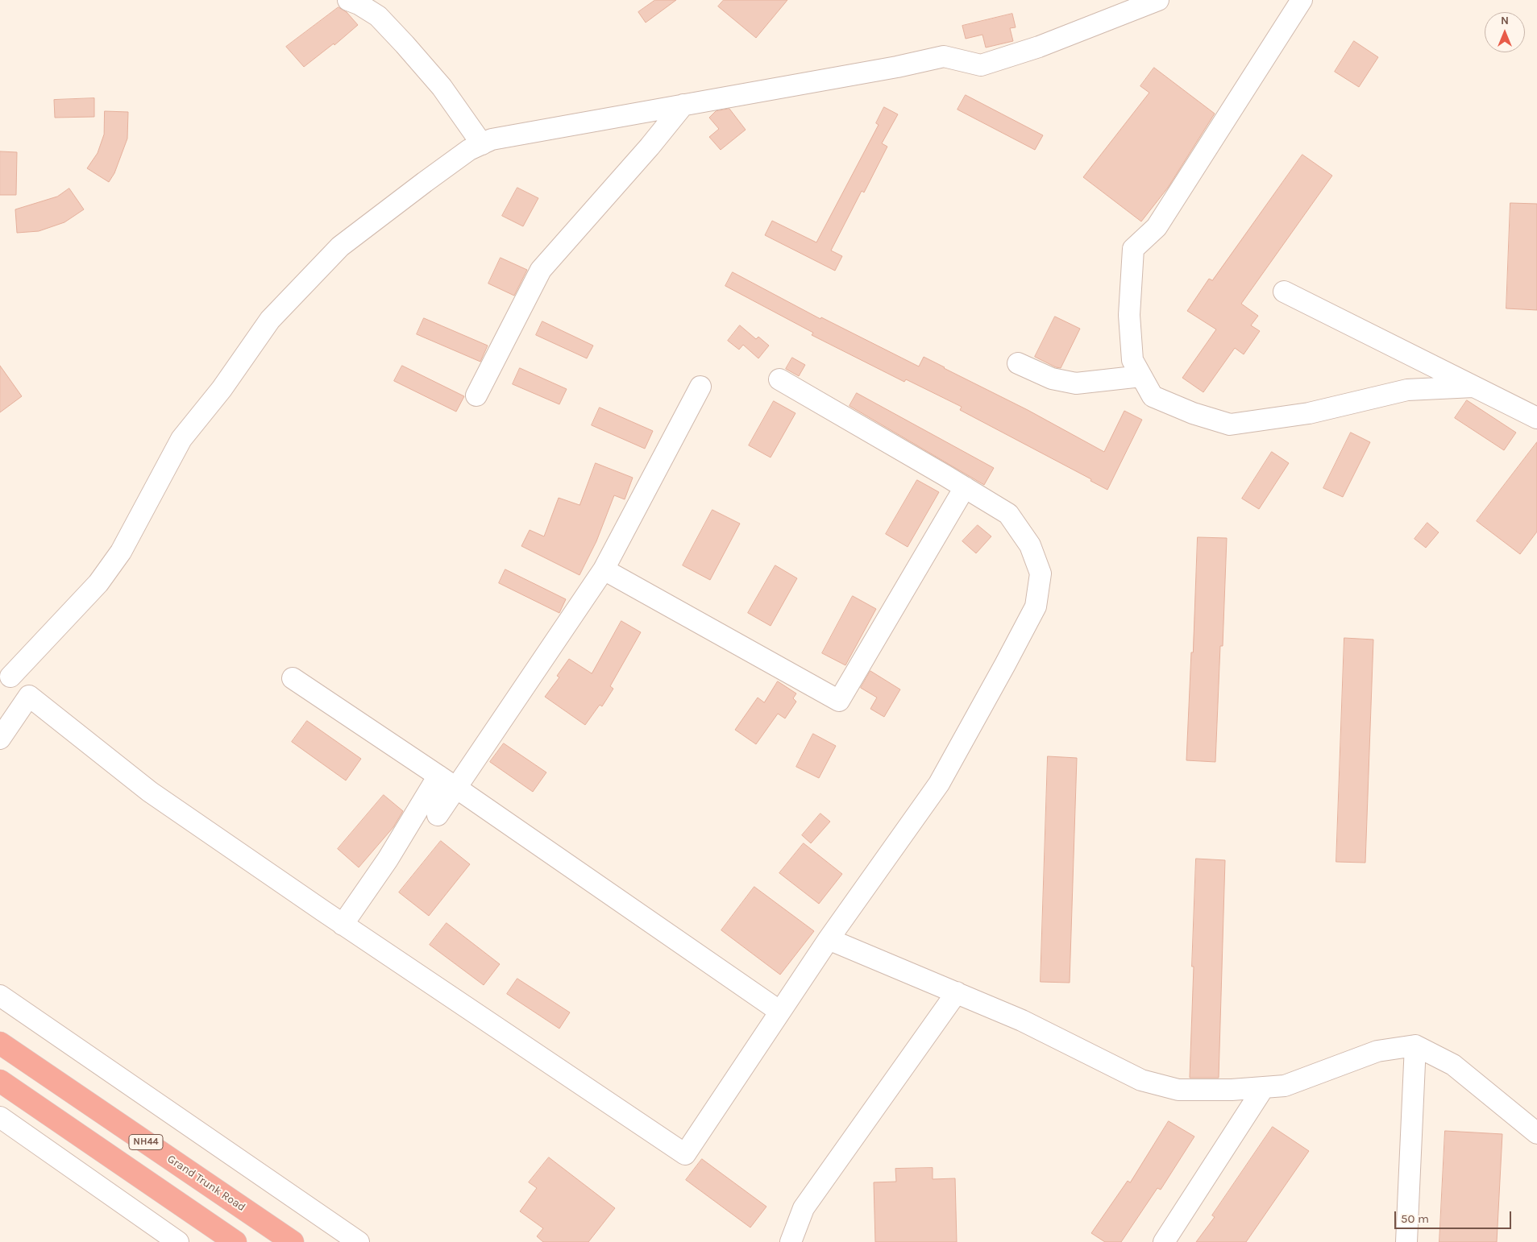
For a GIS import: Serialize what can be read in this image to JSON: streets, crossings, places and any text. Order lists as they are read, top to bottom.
{
  "streets": {
    "highway": ["NH44", "Grand Trunk Road"]
  },
  "scale_bar": "50 m",
  "north": "top"
}
